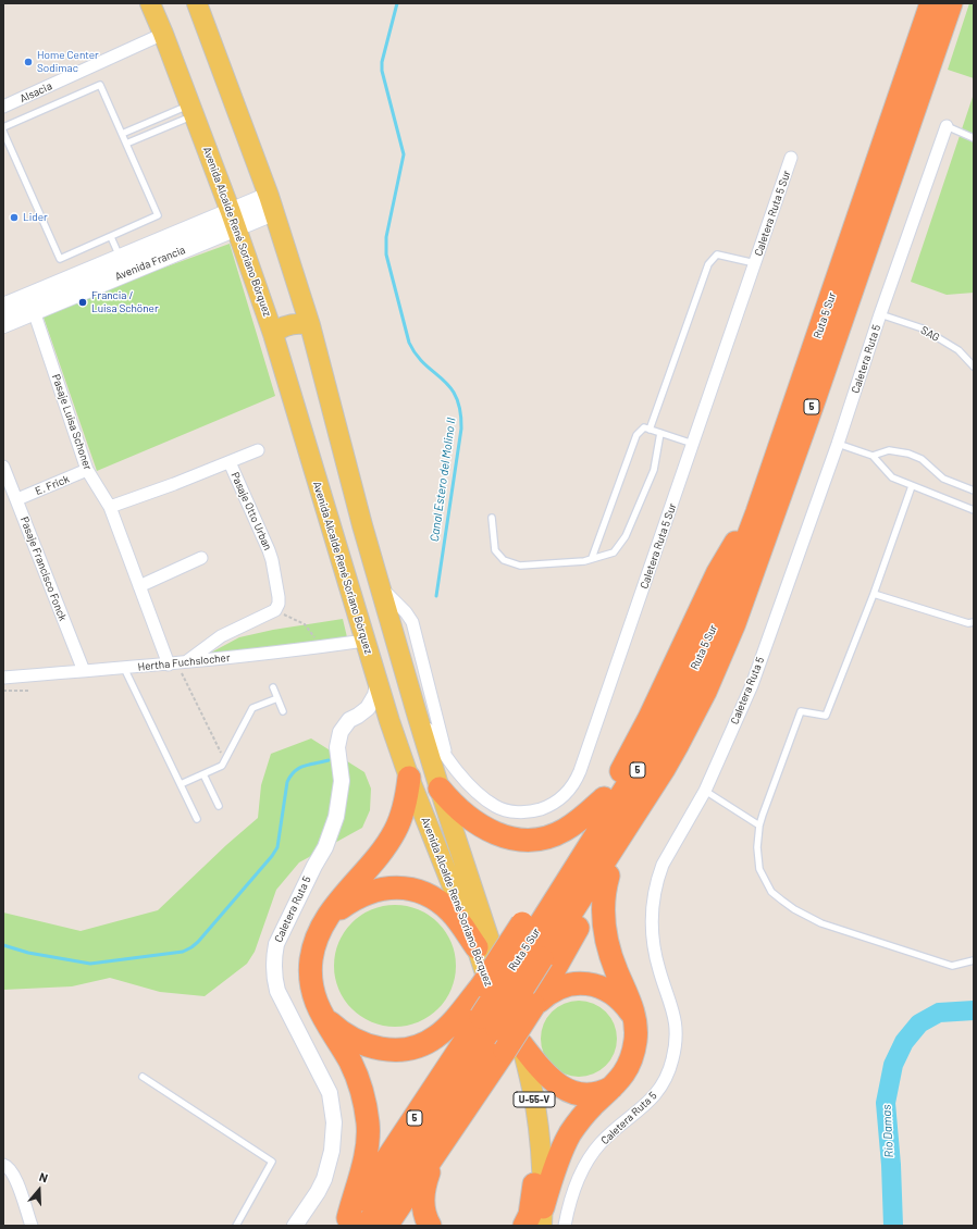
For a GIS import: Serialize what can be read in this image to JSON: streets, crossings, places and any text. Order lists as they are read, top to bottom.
{
  "streets": {
    "highway": ["Ruta 5 Sur", "5"],
    "main road": ["Avenida Alcalde René Soriano Bórquez", "Avenida Francia", "U-55-V"],
    "street": [
      "Alsacia",
      "Caletera Ruta 5 Sur",
      "Caletera Ruta 5",
      "Pasaje Luisa Schoner",
      "E. Frick",
      "Pasaje Otto Urban",
      "Pasaje Francisco Fonck",
      "Hertha Fuchslocher"
    ],
    "lane": ["SAG"]
  },
  "crossings": [
    ["Alsacia", "Avenida Alcalde René Soriano Bórquez"],
    ["Caletera Ruta 5 Sur", "Avenida Alcalde René Soriano Bórquez"],
    ["Avenida Alcalde René Soriano Bórquez", "Avenida Francia"],
    ["Avenida Alcalde René Soriano Bórquez", "Ruta 5 Sur"],
    ["Avenida Alcalde René Soriano Bórquez", "Caletera Ruta 5"],
    ["Avenida Alcalde René Soriano Bórquez", "Hertha Fuchslocher"],
    ["Avenida Francia", "Pasaje Luisa Schoner"],
    ["SAG", "Caletera Ruta 5"],
    ["Pasaje Luisa Schoner", "E. Frick"],
    ["Pasaje Luisa Schoner", "Hertha Fuchslocher"],
    ["E. Frick", "Pasaje Francisco Fonck"],
    ["Pasaje Francisco Fonck", "Hertha Fuchslocher"]
  ],
  "water": ["Canal Estero del Molino II", "Río Damas"],
  "places": ["Home Center Sodimac", "Lider", "Francia / Luisa Schöner"],
  "north": "top"
}
